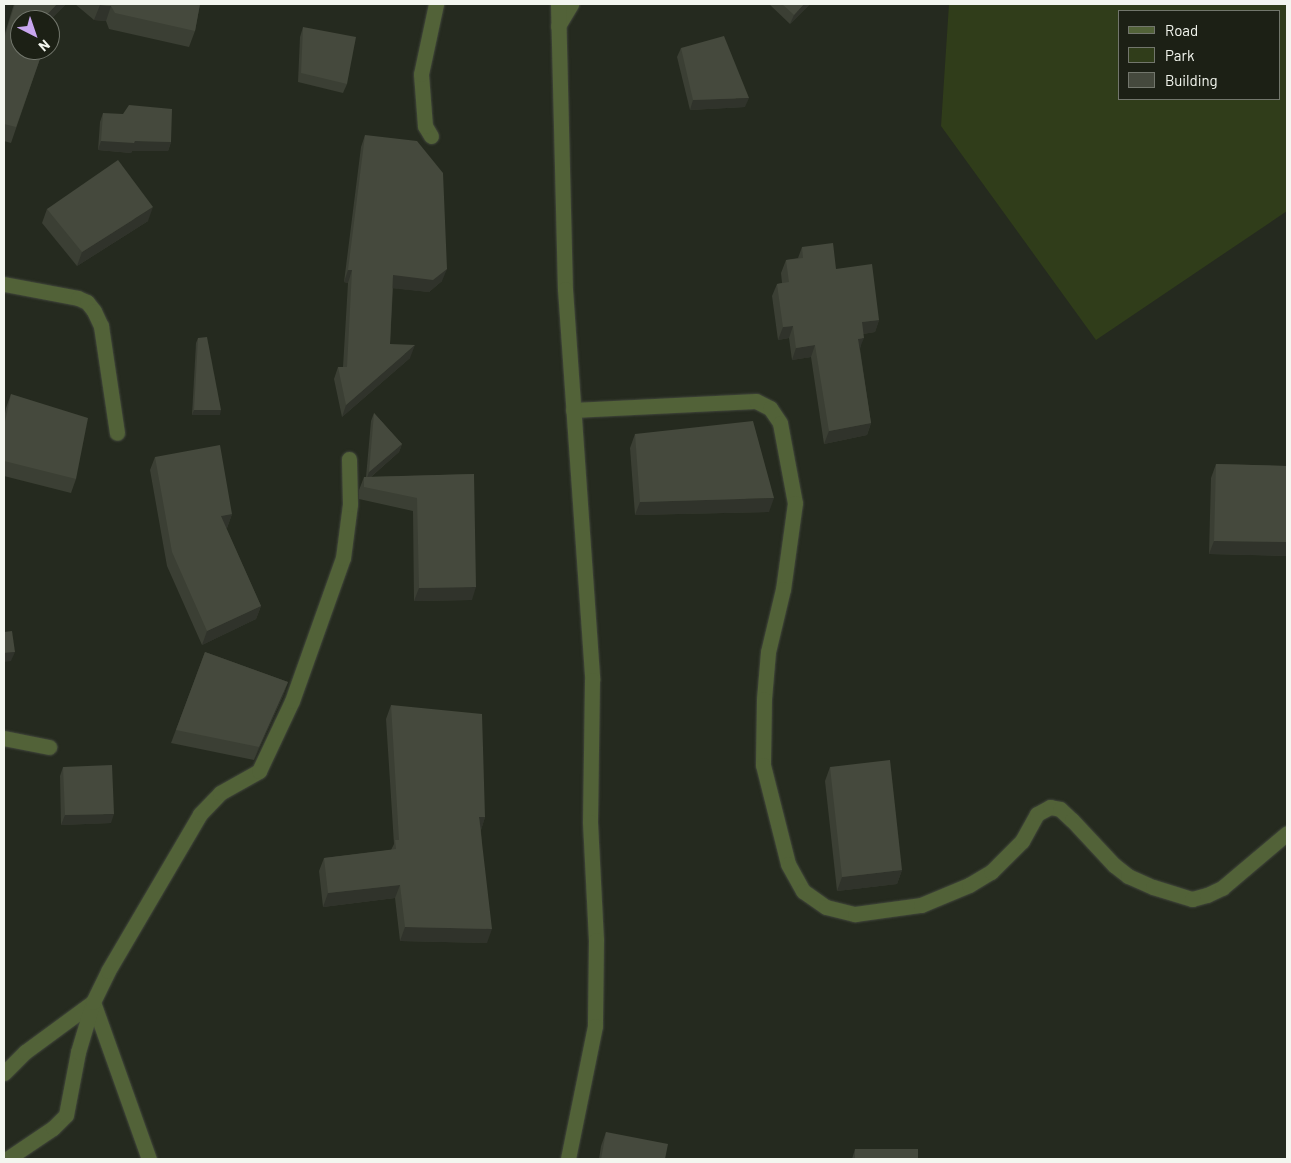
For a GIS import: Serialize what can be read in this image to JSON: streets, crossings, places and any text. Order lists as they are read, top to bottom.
{
  "legend": ["Road", "Park", "Building"],
  "north": "bottom right"
}
